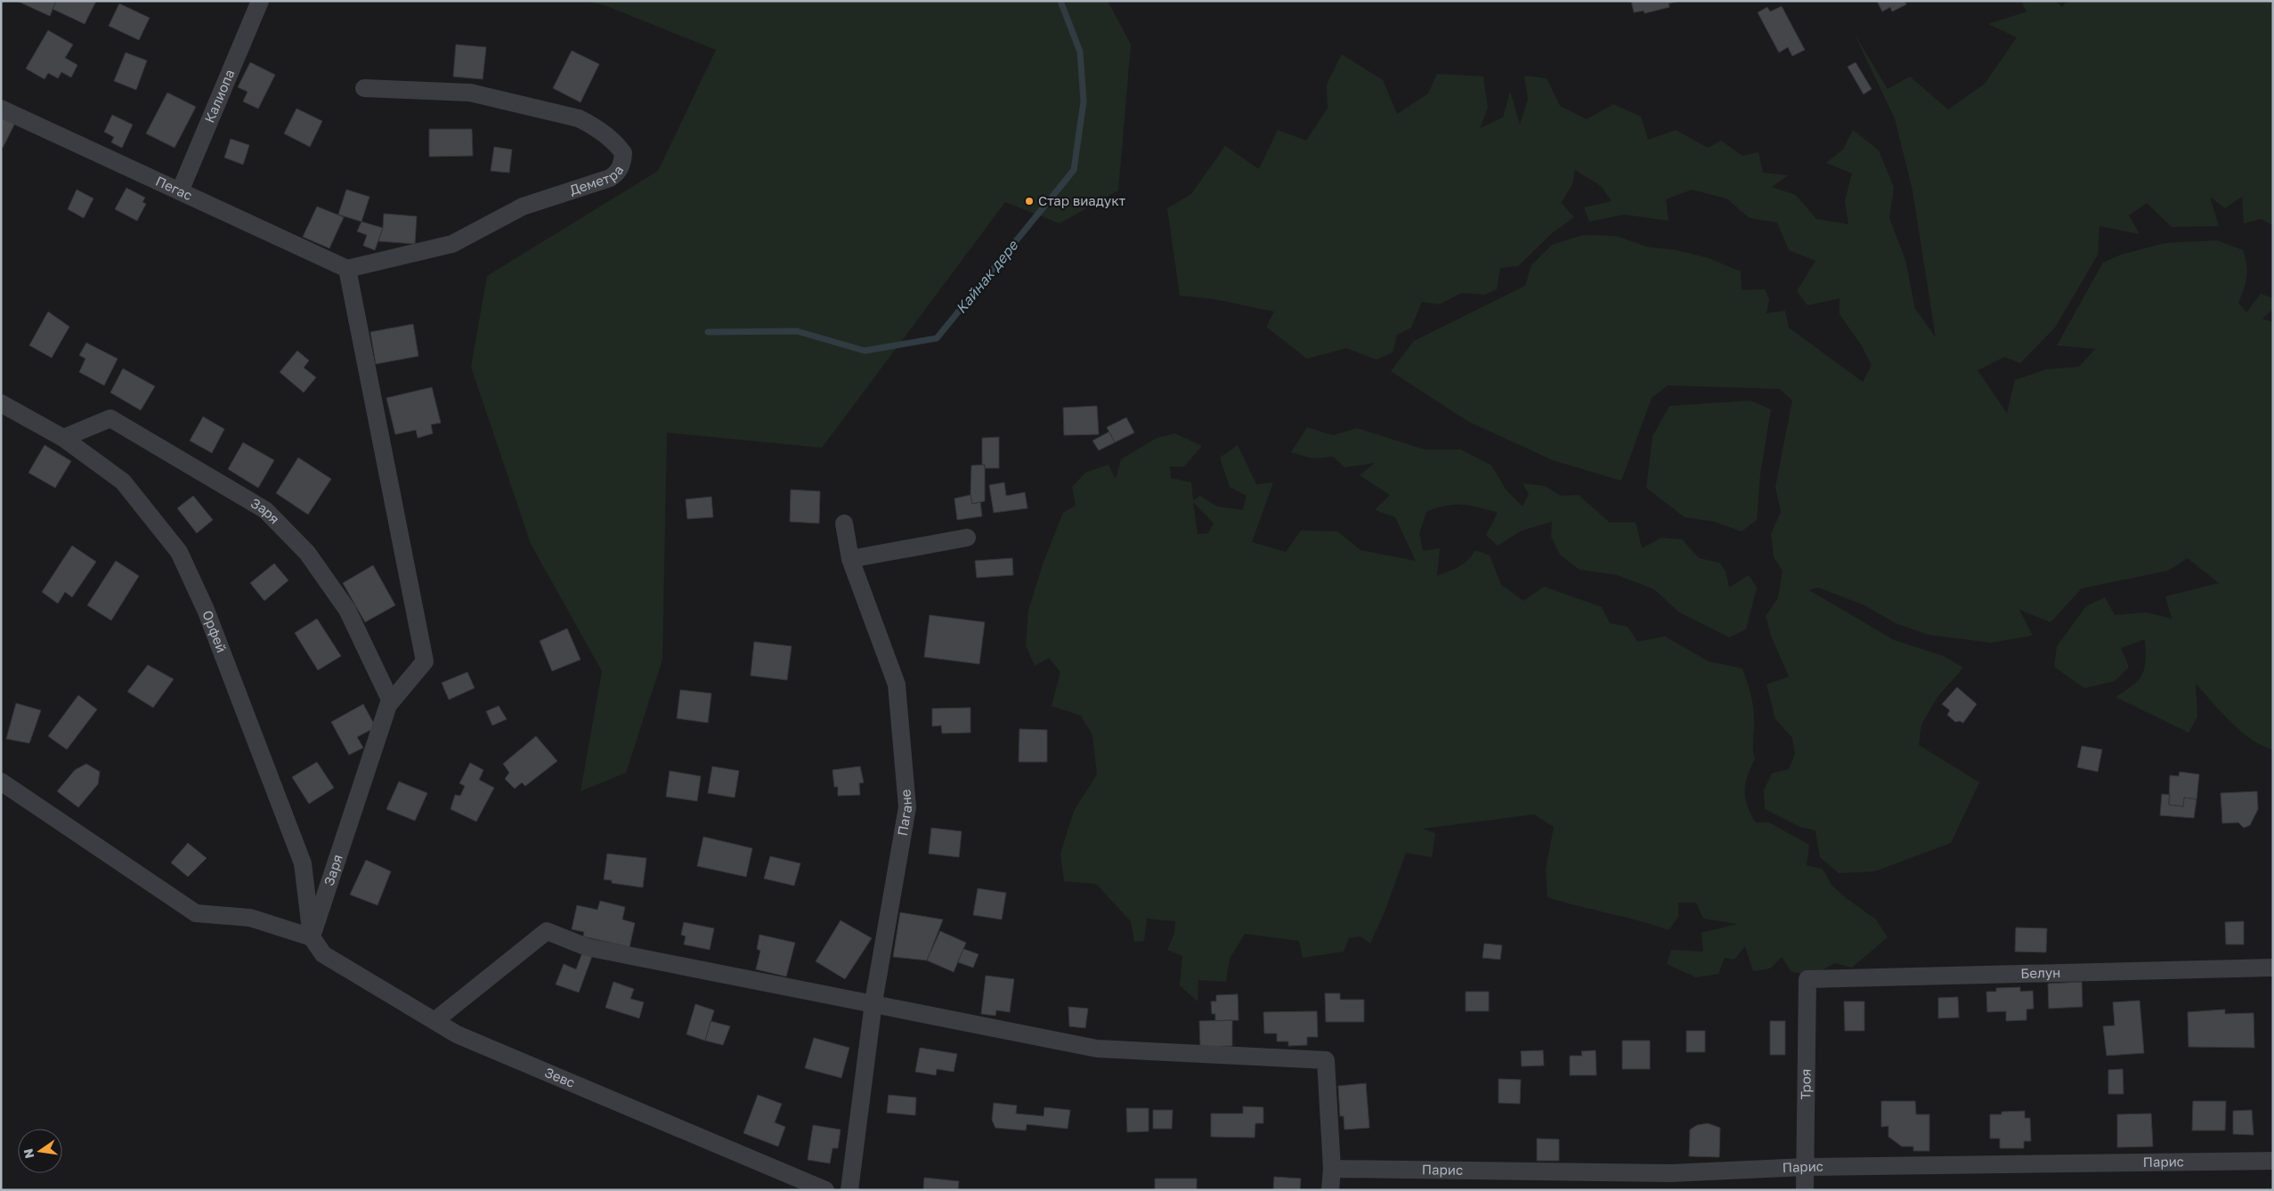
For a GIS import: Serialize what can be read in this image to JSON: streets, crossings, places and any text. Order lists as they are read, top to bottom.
{
  "streets": {
    "street": [
      "Калиопа",
      "Деметра",
      "Пегас",
      "Заря",
      "Орфей",
      "Пагане",
      "Белун",
      "Зевс",
      "Троя",
      "Парис"
    ]
  },
  "crossings": [
    ["Калиопа", "Пегас"],
    ["Деметра", "Пегас"],
    ["Деметра", "Заря"],
    ["Пегас", "Заря"],
    ["Заря", "Орфей"],
    ["Заря", "Зевс"],
    ["Орфей", "Зевс"],
    ["Белун", "Троя"],
    ["Троя", "Парис"]
  ],
  "water": ["Кайнак дере"],
  "places": ["Стар виадукт"],
  "north": "left"
}
